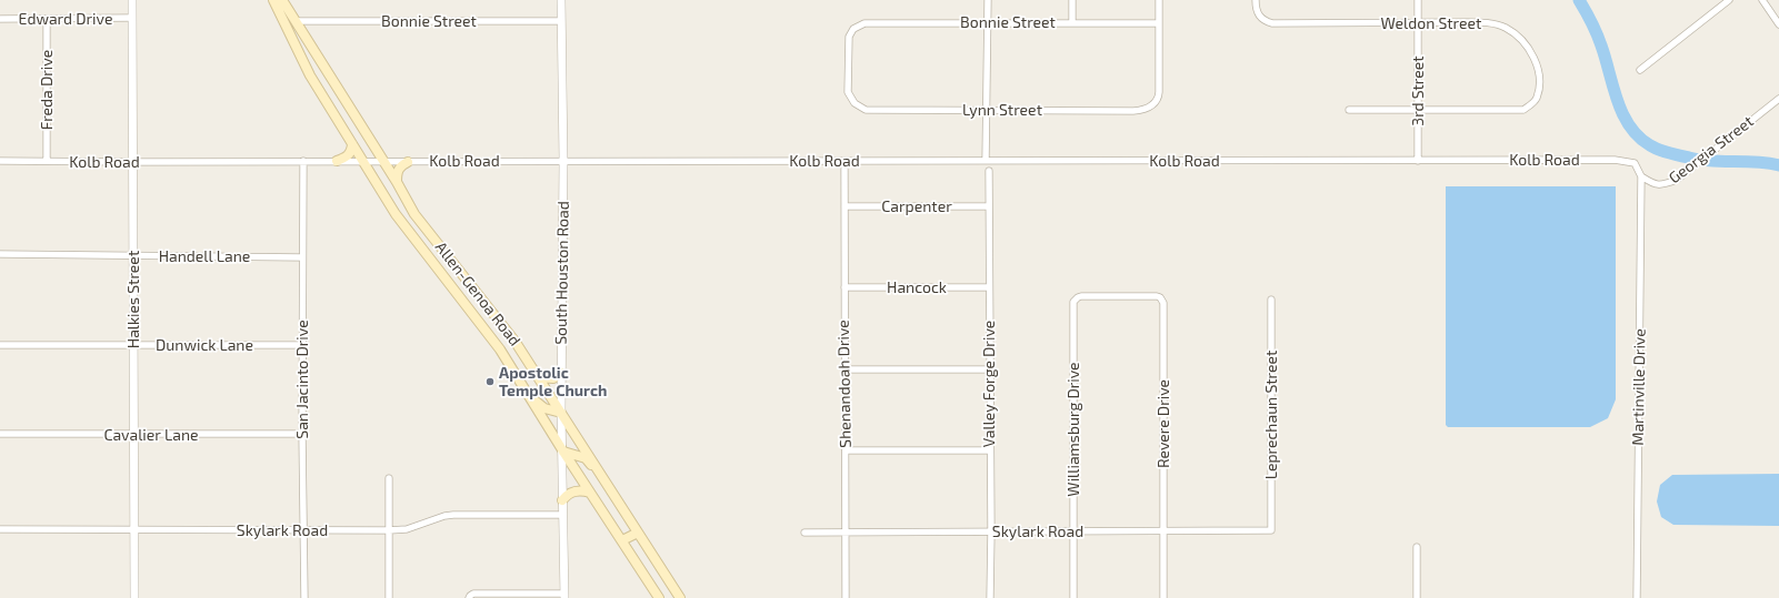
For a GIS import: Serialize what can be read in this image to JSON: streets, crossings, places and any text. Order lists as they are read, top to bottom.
{
  "streets": {
    "main road": ["Allen-Genoa Road"],
    "street": [
      "Edward Drive",
      "Bonnie Street",
      "Weldon Street",
      "Freda Drive",
      "3rd Street",
      "Lynn Street",
      "Georgia Street",
      "Kolb Road",
      "Carpenter",
      "Handell Lane",
      "South Houston Road",
      "Hancock",
      "Halkies Street",
      "Dunwick Lane",
      "San Jacinto Drive",
      "Shenandoah Drive",
      "Valley Forge Drive",
      "Martinville Drive",
      "Leprechaun Street",
      "Revere Drive",
      "Williamsburg Drive",
      "Cavalier Lane",
      "Skylark Road"
    ]
  },
  "crossings": [
    ["Edward Drive", "Freda Drive"],
    ["Edward Drive", "Halkies Street"],
    ["Bonnie Street", "Lynn Street"],
    ["Bonnie Street", "South Houston Road"],
    ["Bonnie Street", "Allen-Genoa Road"],
    ["Weldon Street", "3rd Street"],
    ["Freda Drive", "Kolb Road"],
    ["3rd Street", "Kolb Road"],
    ["Georgia Street", "Kolb Road"],
    ["Georgia Street", "Martinville Drive"],
    ["Kolb Road", "South Houston Road"],
    ["Kolb Road", "Allen-Genoa Road"],
    ["Kolb Road", "Halkies Street"],
    ["Kolb Road", "San Jacinto Drive"],
    ["Kolb Road", "Martinville Drive"],
    ["Carpenter", "Shenandoah Drive"],
    ["Carpenter", "Valley Forge Drive"],
    ["Handell Lane", "Halkies Street"],
    ["Handell Lane", "San Jacinto Drive"],
    ["South Houston Road", "Allen-Genoa Road"],
    ["South Houston Road", "Skylark Road"],
    ["Hancock", "Shenandoah Drive"],
    ["Hancock", "Valley Forge Drive"],
    ["Halkies Street", "Dunwick Lane"],
    ["Halkies Street", "Cavalier Lane"],
    ["Halkies Street", "Skylark Road"],
    ["Dunwick Lane", "San Jacinto Drive"],
    ["San Jacinto Drive", "Cavalier Lane"],
    ["San Jacinto Drive", "Skylark Road"],
    ["Shenandoah Drive", "Skylark Road"],
    ["Valley Forge Drive", "Skylark Road"],
    ["Leprechaun Street", "Skylark Road"],
    ["Revere Drive", "Williamsburg Drive"],
    ["Revere Drive", "Skylark Road"],
    ["Williamsburg Drive", "Skylark Road"]
  ],
  "places": ["Apostolic Temple Church"]
}
